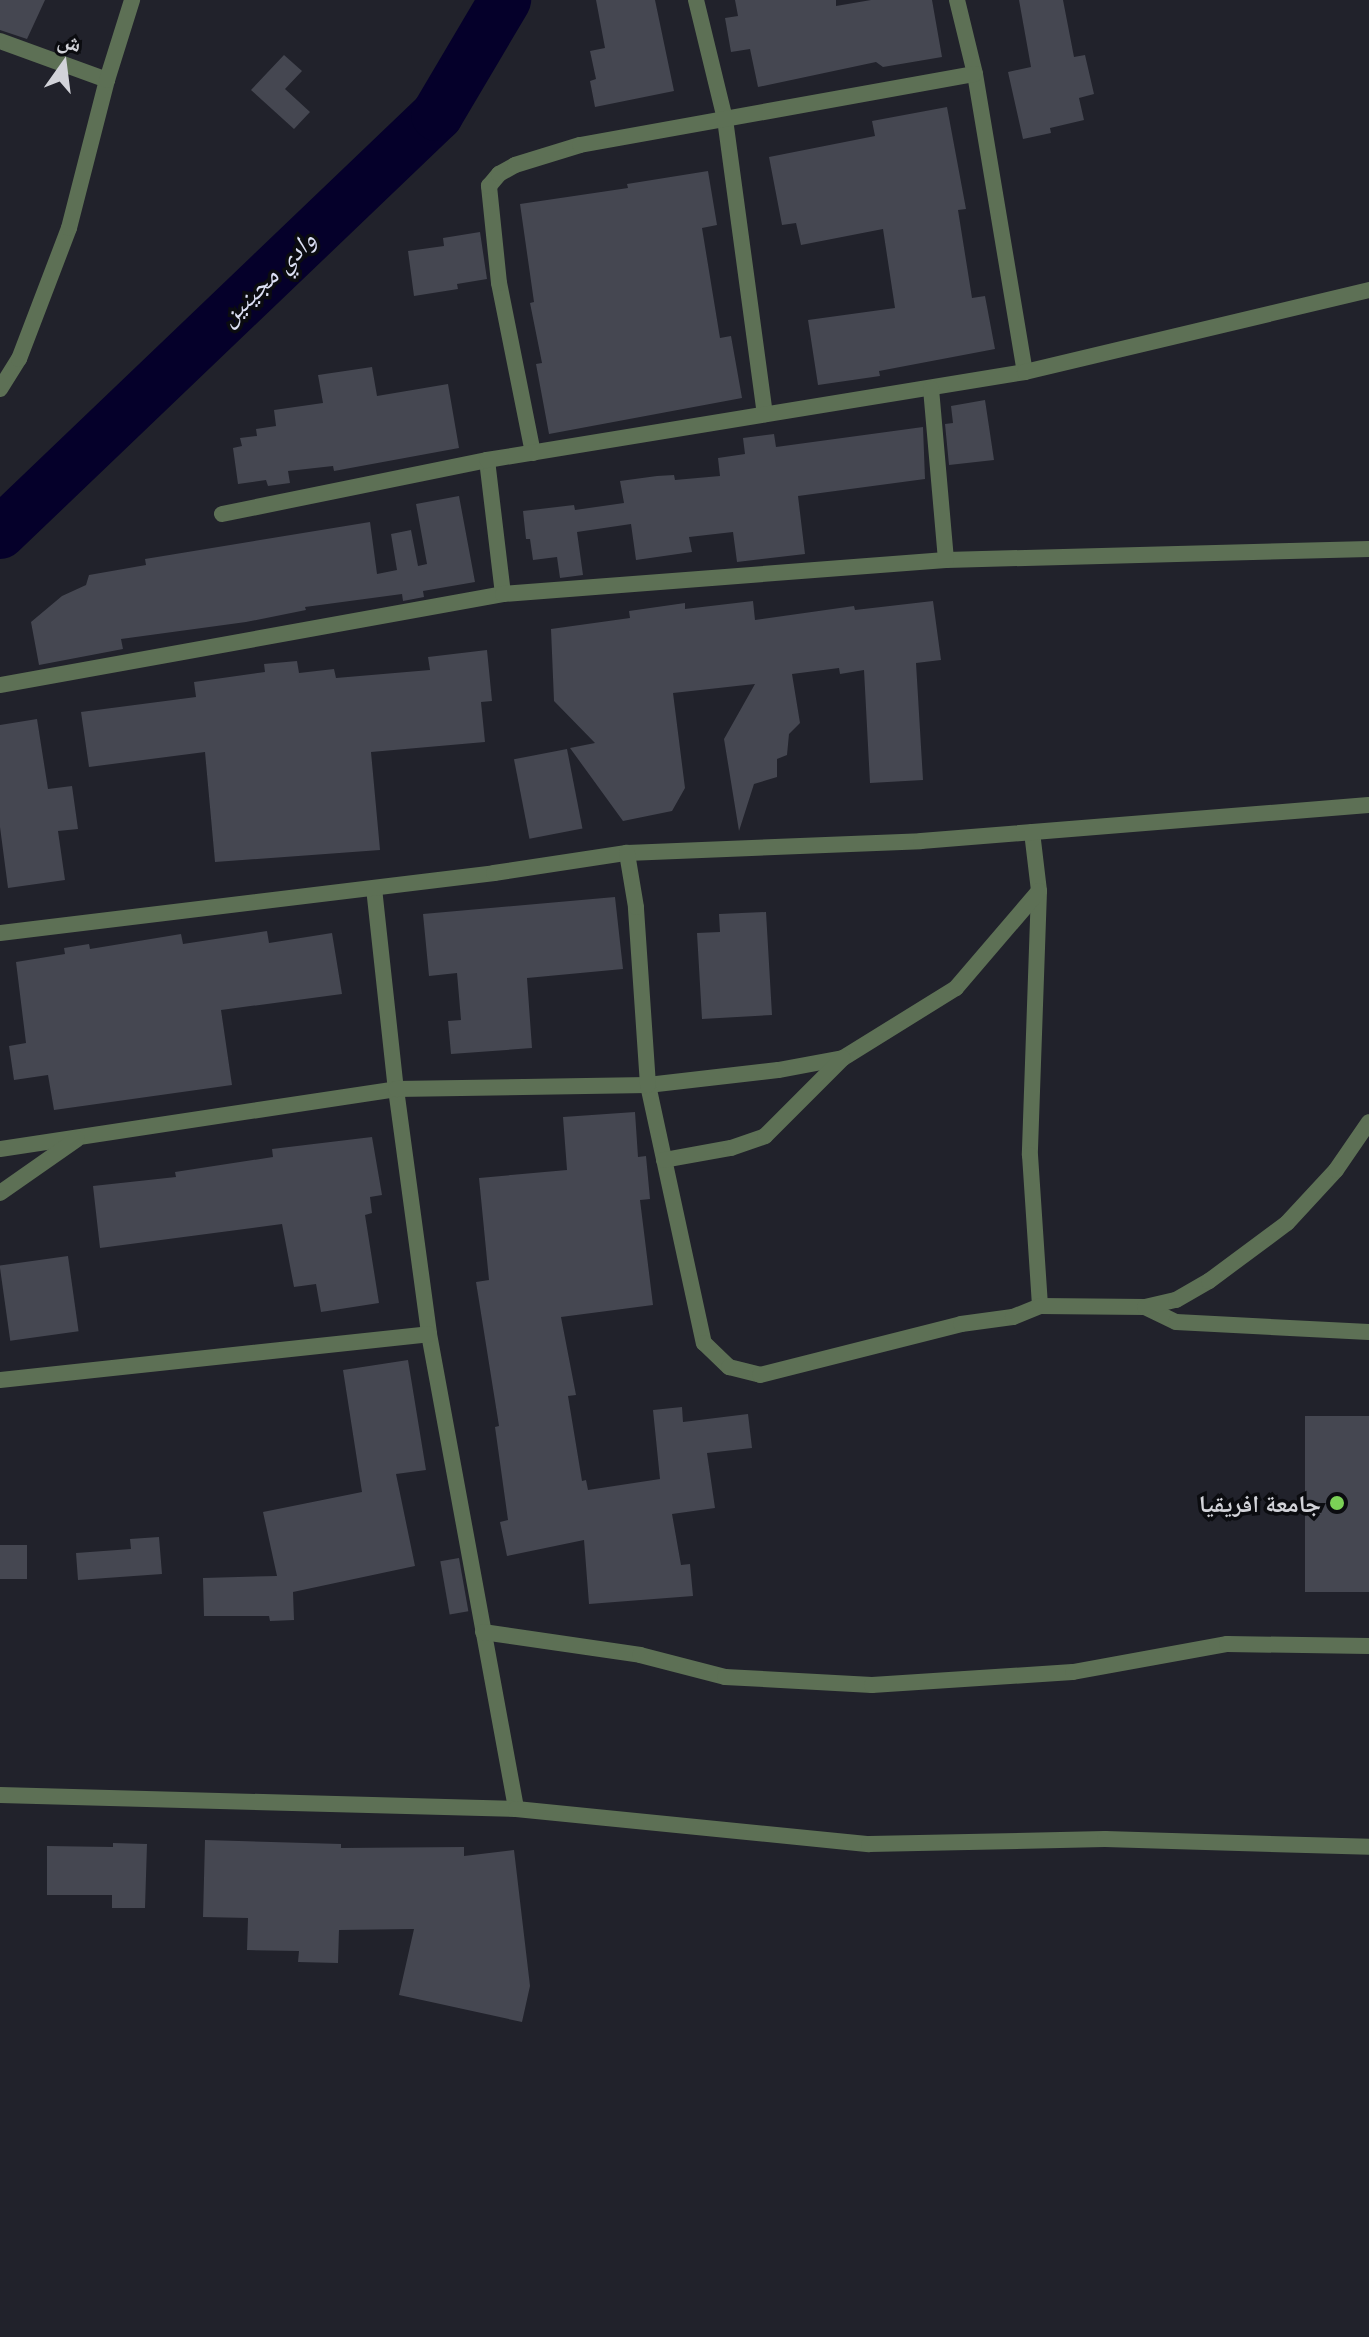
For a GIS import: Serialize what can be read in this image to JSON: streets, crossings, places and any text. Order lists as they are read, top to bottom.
{
  "water": ["وادي مجينين"],
  "places": ["جامعة افريقيا"],
  "north": "top"
}
